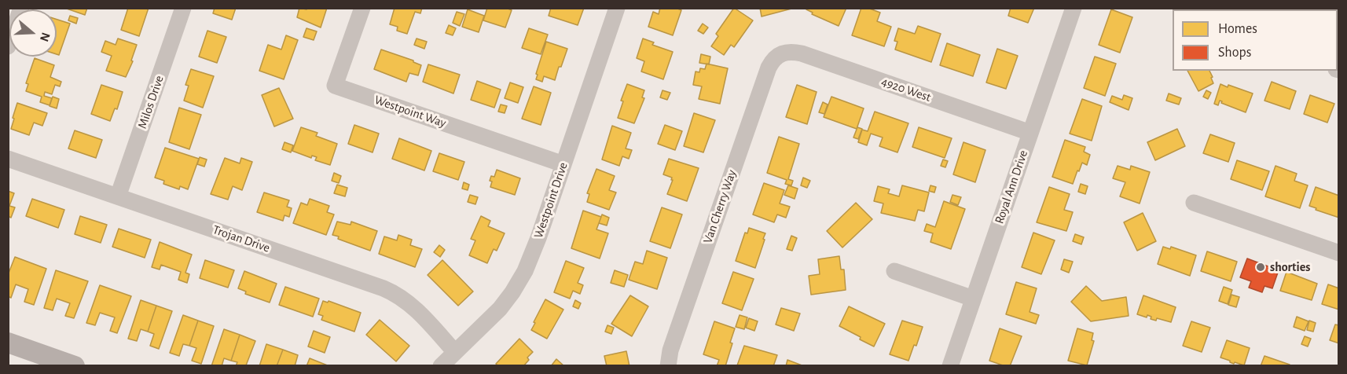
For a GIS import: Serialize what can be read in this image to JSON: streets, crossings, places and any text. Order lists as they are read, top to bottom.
{
  "streets": {
    "street": [
      "4920 West",
      "Milos Drive",
      "Westpoint Way",
      "Royal Ann Drive",
      "Westpoint Drive",
      "Van Cherry Way",
      "Trojan Drive"
    ]
  },
  "crossings": [
    ["4920 West", "Royal Ann Drive"],
    ["4920 West", "Van Cherry Way"],
    ["Milos Drive", "Trojan Drive"],
    ["Westpoint Way", "Westpoint Drive"],
    ["Westpoint Drive", "Trojan Drive"]
  ],
  "places": ["shorties"],
  "legend": ["Homes", "Shops"],
  "north": "right"
}
